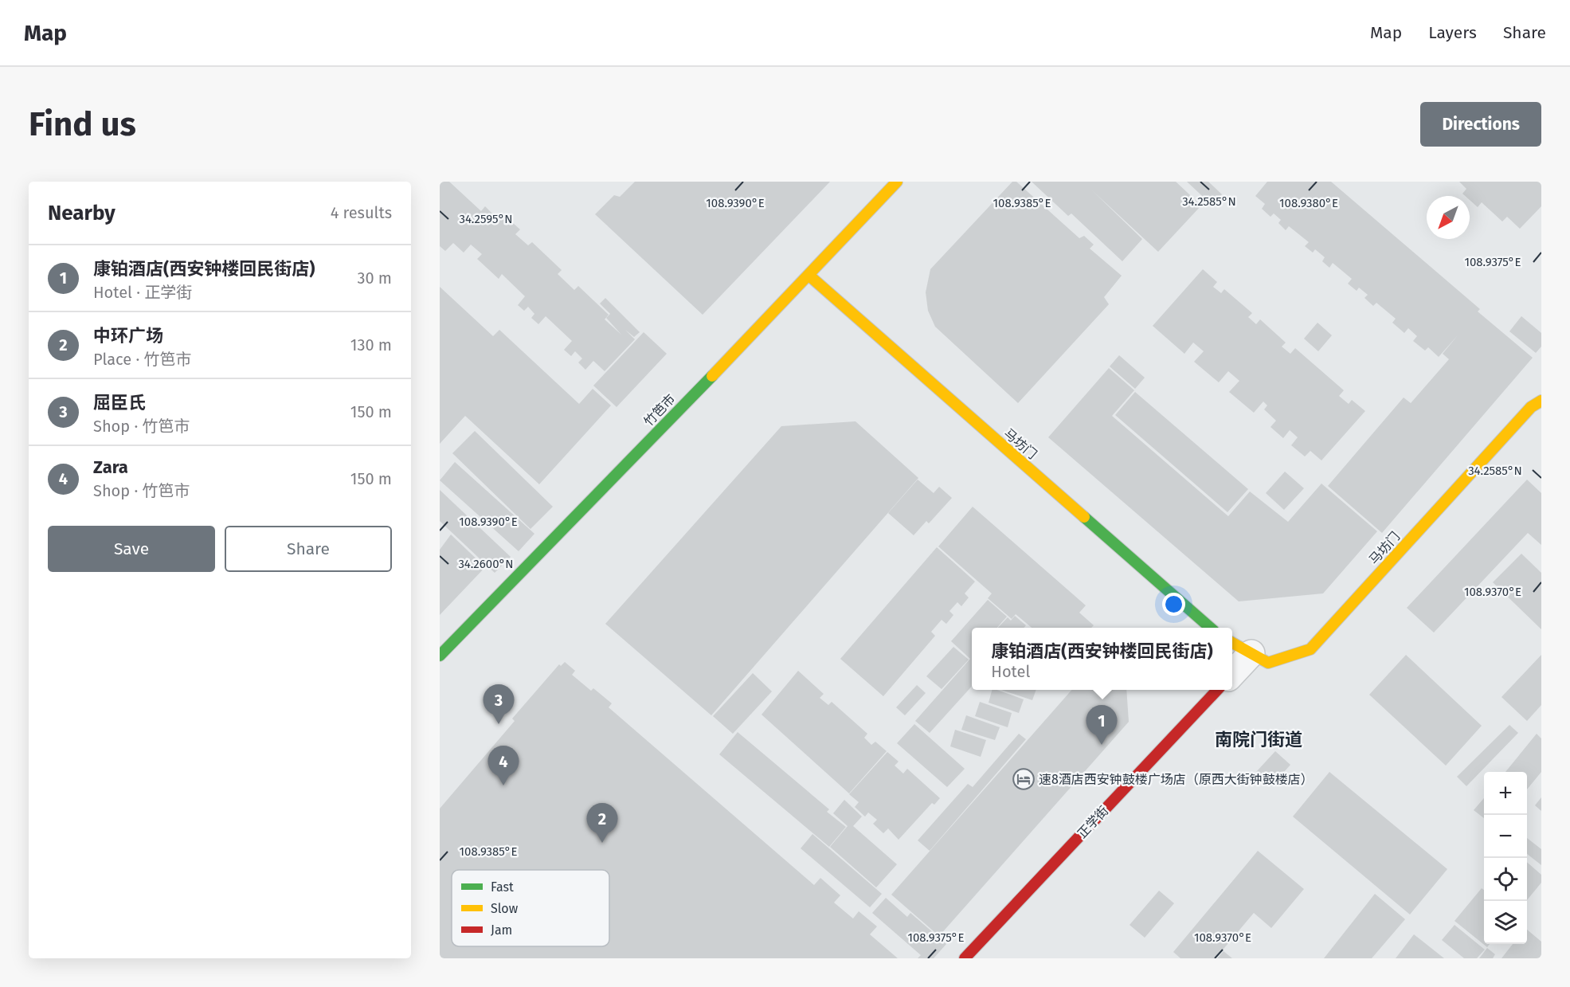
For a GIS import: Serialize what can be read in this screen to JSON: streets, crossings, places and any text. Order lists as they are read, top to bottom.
{
  "streets": {
    "street": ["竹笆市", "马坊门", "正学街"]
  },
  "crossings": [
    ["竹笆市", "马坊门"]
  ],
  "districts": ["南院门街道"],
  "places": {
    "hotel": ["速8酒店西安钟鼓楼广场店（原西大街钟鼓楼店）"]
  },
  "legend": ["Fast", "Slow", "Jam"],
  "north": "bottom left",
  "page": {
    "header": "Map",
    "nav": ["Map", "Layers", "Share"],
    "buttons": [
      "Directions",
      ["Save", "Share"]
    ],
    "title": "Find us",
    "heading": ["Nearby", "4 results"],
    "list": [
      {
        "mark": "1",
        "name": "康铂酒店(西安钟楼回民街店)",
        "note": "Hotel · 正学街",
        "value": "30 m"
      },
      {
        "mark": "2",
        "name": "中环广场",
        "note": "Place · 竹笆市",
        "value": "130 m"
      },
      {
        "mark": "3",
        "name": "屈臣氏",
        "note": "Shop · 竹笆市",
        "value": "150 m"
      },
      {
        "mark": "4",
        "name": "Zara",
        "note": "Shop · 竹笆市",
        "value": "150 m"
      }
    ],
    "popup": ["康铂酒店(西安钟楼回民街店)", "Hotel"],
    "pins": [
      "3",
      "1",
      "4",
      "2"
    ],
    "map_buttons": ["+", "−"]
  },
  "coordinates": [
    "34.2585°N",
    "108.9380°E",
    "108.9390°E",
    "108.9385°E",
    "34.2595°N",
    "108.9375°E",
    "34.2600°N",
    "108.9370°E"
  ]
}
